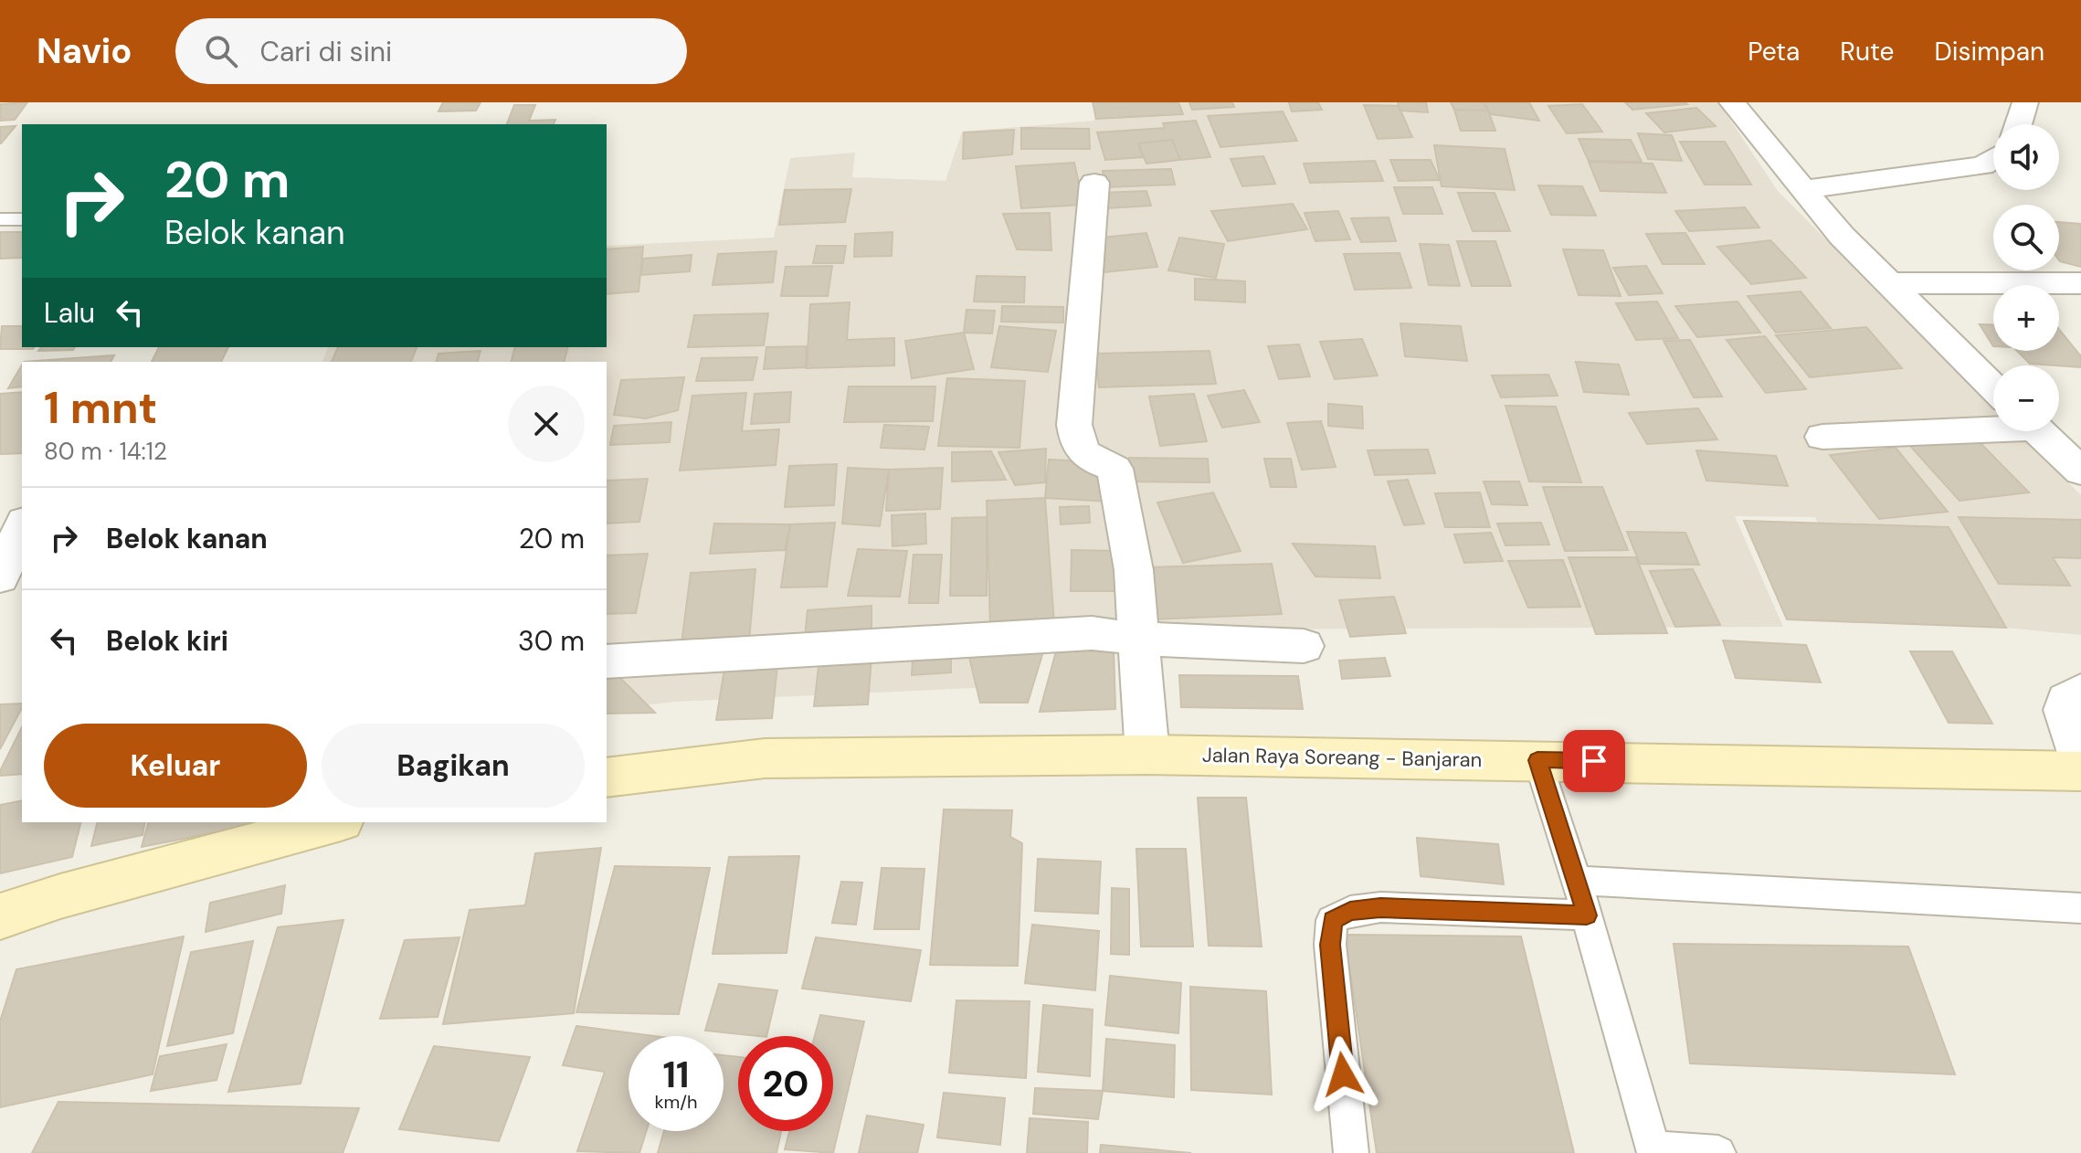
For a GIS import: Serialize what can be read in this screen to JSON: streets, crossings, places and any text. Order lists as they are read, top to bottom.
{
  "streets": {
    "main road": ["Jalan Raya Soreang - Banjaran"]
  },
  "page": {
    "header": "Navio",
    "search": "Cari di sini",
    "nav": ["Peta", "Rute", "Disimpan"],
    "map_buttons": ["+", "−"],
    "turn": ["20 m", "Belok kanan"],
    "then": "Lalu",
    "heading": ["1 mnt", "80 m · 14:12"],
    "list": [
      {
        "name": "Belok kanan",
        "value": "20 m"
      },
      {
        "name": "Belok kiri",
        "value": "30 m"
      }
    ],
    "buttons": ["Keluar", "Bagikan"],
    "speed": "11 km/h",
    "limit": "20"
  }
}
